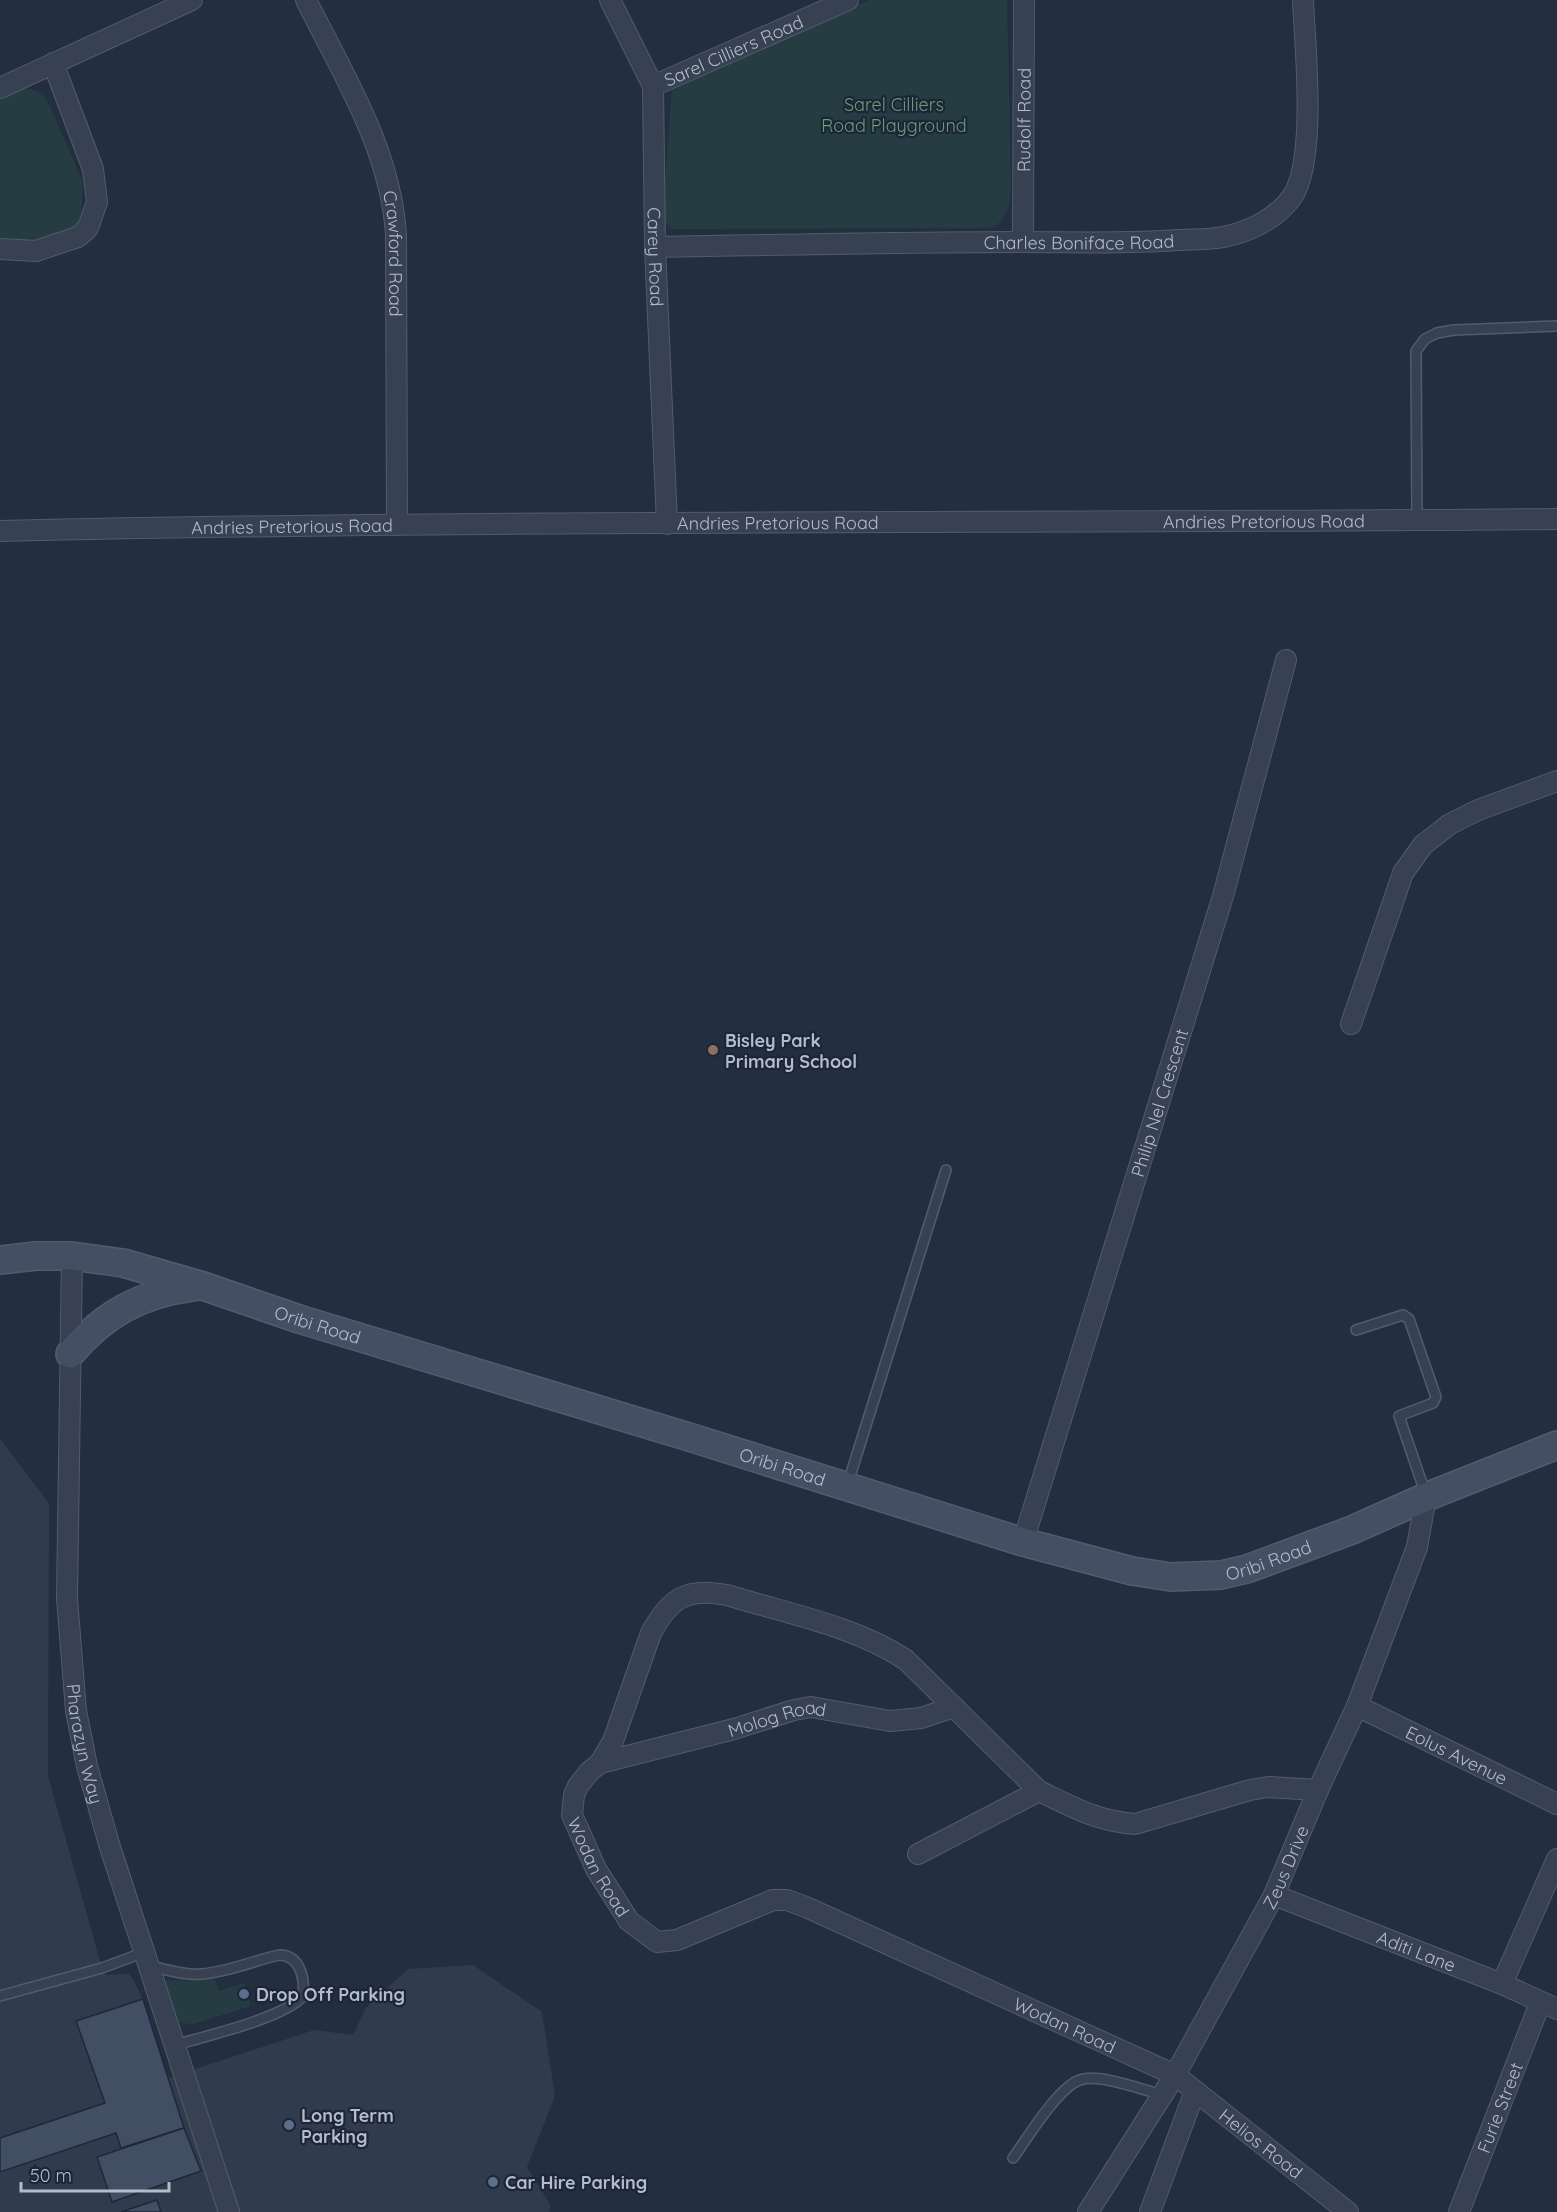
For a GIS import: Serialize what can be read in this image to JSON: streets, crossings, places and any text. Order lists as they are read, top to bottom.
{
  "streets": {
    "street": [
      "Sarel Cilliers Road",
      "Rudolf Road",
      "Charles Boniface Road",
      "Crawford Road",
      "Carey Road",
      "Andries Pretorious Road",
      "Philip Nel Crescent",
      "Oribi Road",
      "Molog Road",
      "Pharazyn Way",
      "Eolus Avenue",
      "Wodan Road",
      "Zeus Drive",
      "Aditi Lane",
      "Furie Street",
      "Helios Road"
    ]
  },
  "crossings": [
    ["Sarel Cilliers Road", "Carey Road"],
    ["Rudolf Road", "Charles Boniface Road"],
    ["Charles Boniface Road", "Carey Road"],
    ["Crawford Road", "Andries Pretorious Road"],
    ["Carey Road", "Andries Pretorious Road"],
    ["Philip Nel Crescent", "Oribi Road"],
    ["Oribi Road", "Pharazyn Way"],
    ["Oribi Road", "Zeus Drive"],
    ["Molog Road", "Wodan Road"],
    ["Eolus Avenue", "Zeus Drive"],
    ["Wodan Road", "Zeus Drive"],
    ["Wodan Road", "Helios Road"],
    ["Zeus Drive", "Aditi Lane"],
    ["Zeus Drive", "Helios Road"],
    ["Aditi Lane", "Furie Street"]
  ],
  "parks": ["Sarel Cilliers Road Playground"],
  "places": [
    "Bisley Park Primary School",
    "Drop Off Parking",
    "Long Term Parking",
    "Car Hire Parking"
  ],
  "scale_bar": "50 m"
}
